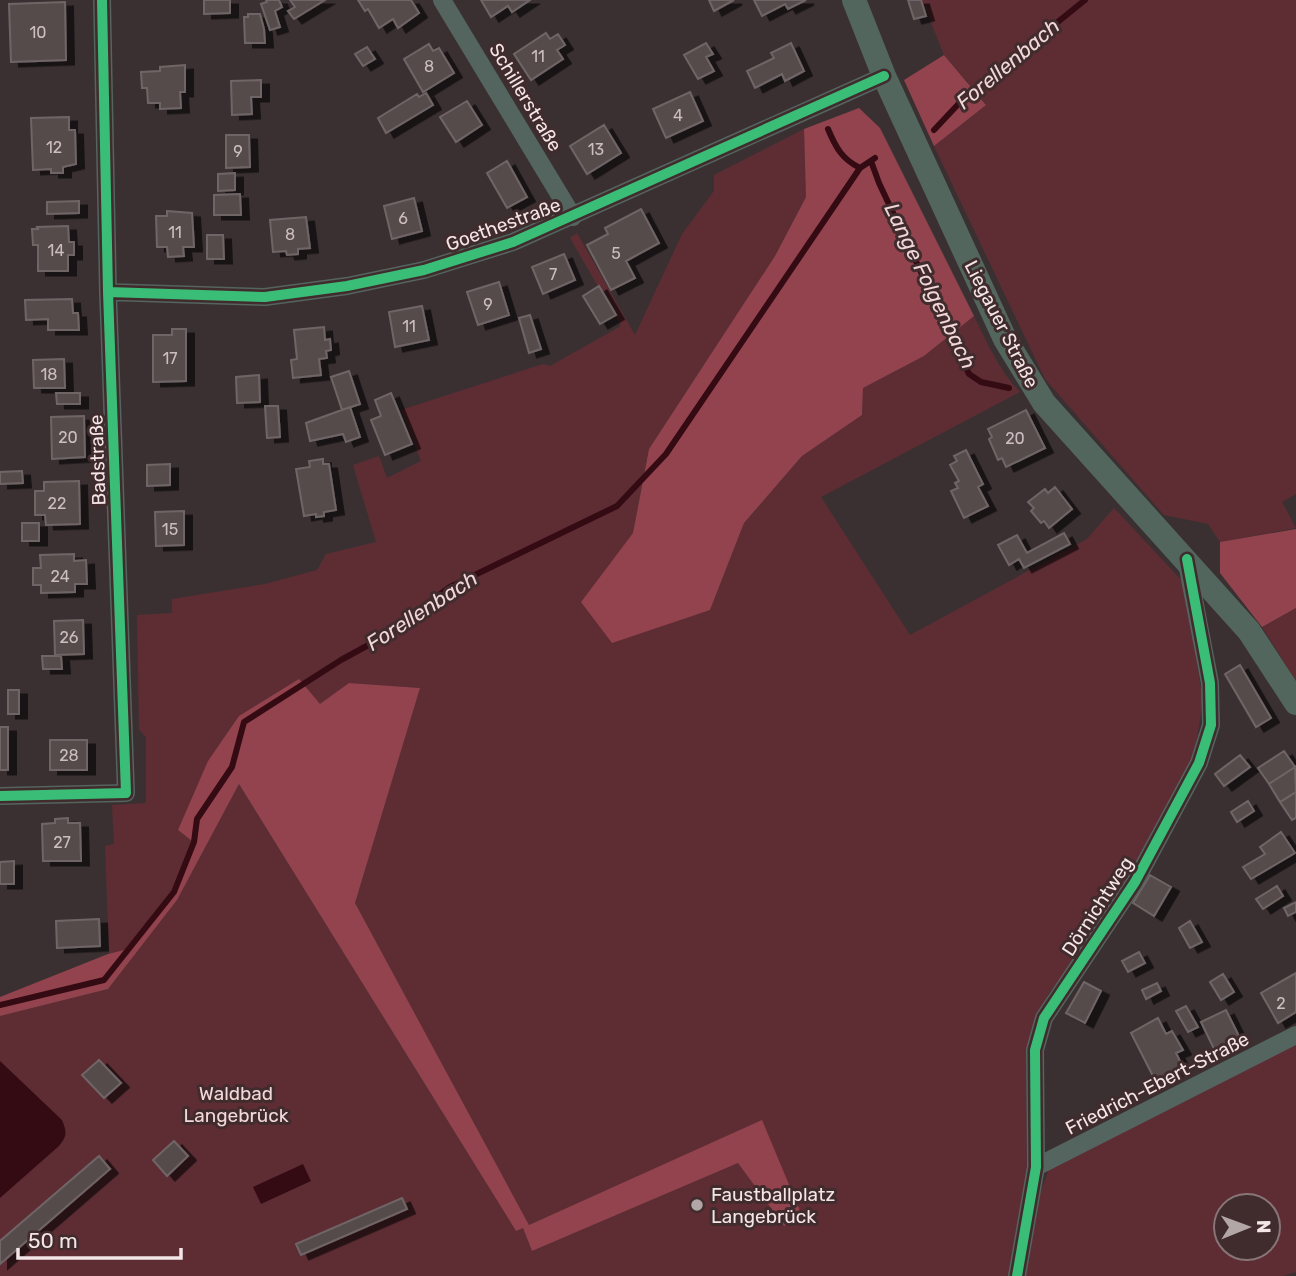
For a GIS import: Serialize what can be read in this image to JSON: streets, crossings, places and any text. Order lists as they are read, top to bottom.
{
  "streets": {
    "main road": ["Liegauer Straße"],
    "street": [
      "Schillerstraße",
      "Goethestraße",
      "Badstraße",
      "Dörnichtweg",
      "Friedrich-Ebert-Straße"
    ]
  },
  "crossings": [
    ["Schillerstraße", "Goethestraße"],
    ["Goethestraße", "Liegauer Straße"],
    ["Goethestraße", "Badstraße"],
    ["Liegauer Straße", "Dörnichtweg"],
    ["Dörnichtweg", "Friedrich-Ebert-Straße"]
  ],
  "water": ["Forellenbach", "Lange Folgenbach"],
  "parks": ["Waldbad Langebrück"],
  "places": ["Faustballplatz Langebrück"],
  "house_numbers": [
    "10",
    "11",
    "8",
    "4",
    "12",
    "13",
    "9",
    "6",
    "11",
    "8",
    "14",
    "5",
    "7",
    "9",
    "11",
    "17",
    "18",
    "20",
    "20",
    "22",
    "15",
    "24",
    "26",
    "28",
    "27",
    "2"
  ],
  "scale_bar": "50 m",
  "north": "right"
}
